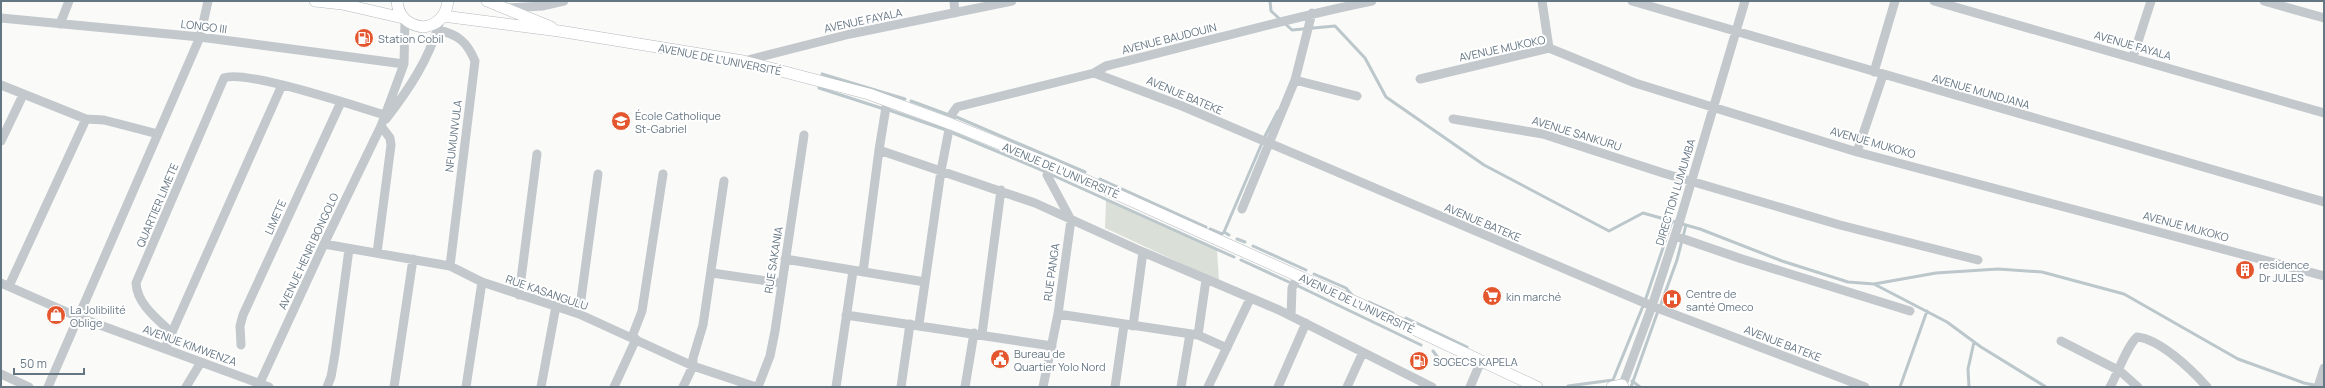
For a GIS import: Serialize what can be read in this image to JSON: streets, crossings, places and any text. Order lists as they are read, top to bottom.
{
  "streets": {
    "main road": ["AVENUE DE L’UNIVERSITÉ"],
    "street": [
      "AVENUE FAYALA",
      "LONGO III",
      "AVENUE BAUDOUIN",
      "AVENUE MUKOKO",
      "AVENUE MUNDJANA",
      "AVENUE BATEKE",
      "AVENUE SANKURU",
      "NFUMUNVULA",
      "DIRECTION LUMUMBA",
      "QUARTIER LIMETE",
      "LIMETE",
      "AVENUE HENRI BONGOLO",
      "RUE SAKANIA",
      "RUE PANGA",
      "RUE KASANGULU",
      "AVENUE KIMWENZA"
    ]
  },
  "crossings": [
    ["AVENUE FAYALA", "AVENUE DE L’UNIVERSITÉ"],
    ["AVENUE BAUDOUIN", "AVENUE DE L’UNIVERSITÉ"],
    ["AVENUE BAUDOUIN", "AVENUE BATEKE"],
    ["AVENUE MUKOKO", "DIRECTION LUMUMBA"],
    ["AVENUE DE L’UNIVERSITÉ", "NFUMUNVULA"],
    ["AVENUE MUNDJANA", "DIRECTION LUMUMBA"],
    ["AVENUE BATEKE", "DIRECTION LUMUMBA"],
    ["AVENUE SANKURU", "DIRECTION LUMUMBA"],
    ["NFUMUNVULA", "RUE KASANGULU"],
    ["AVENUE HENRI BONGOLO", "RUE KASANGULU"],
    ["AVENUE HENRI BONGOLO", "AVENUE KIMWENZA"],
    ["RUE SAKANIA", "RUE KASANGULU"]
  ],
  "places": {
    "fuel station": ["Station Cobil", "SOGECS KAPELA"],
    "school or university": ["École Catholique St-Gabriel"],
    "building": ["residence Dr JULES"],
    "supermarket": ["kin marché"],
    "hospital": ["Centre de santé Omeco"],
    "shop": ["La Jolibilité Oblige"],
    "public building": ["Bureau de Quartier Yolo Nord"]
  },
  "scale_bar": "50 m"
}
